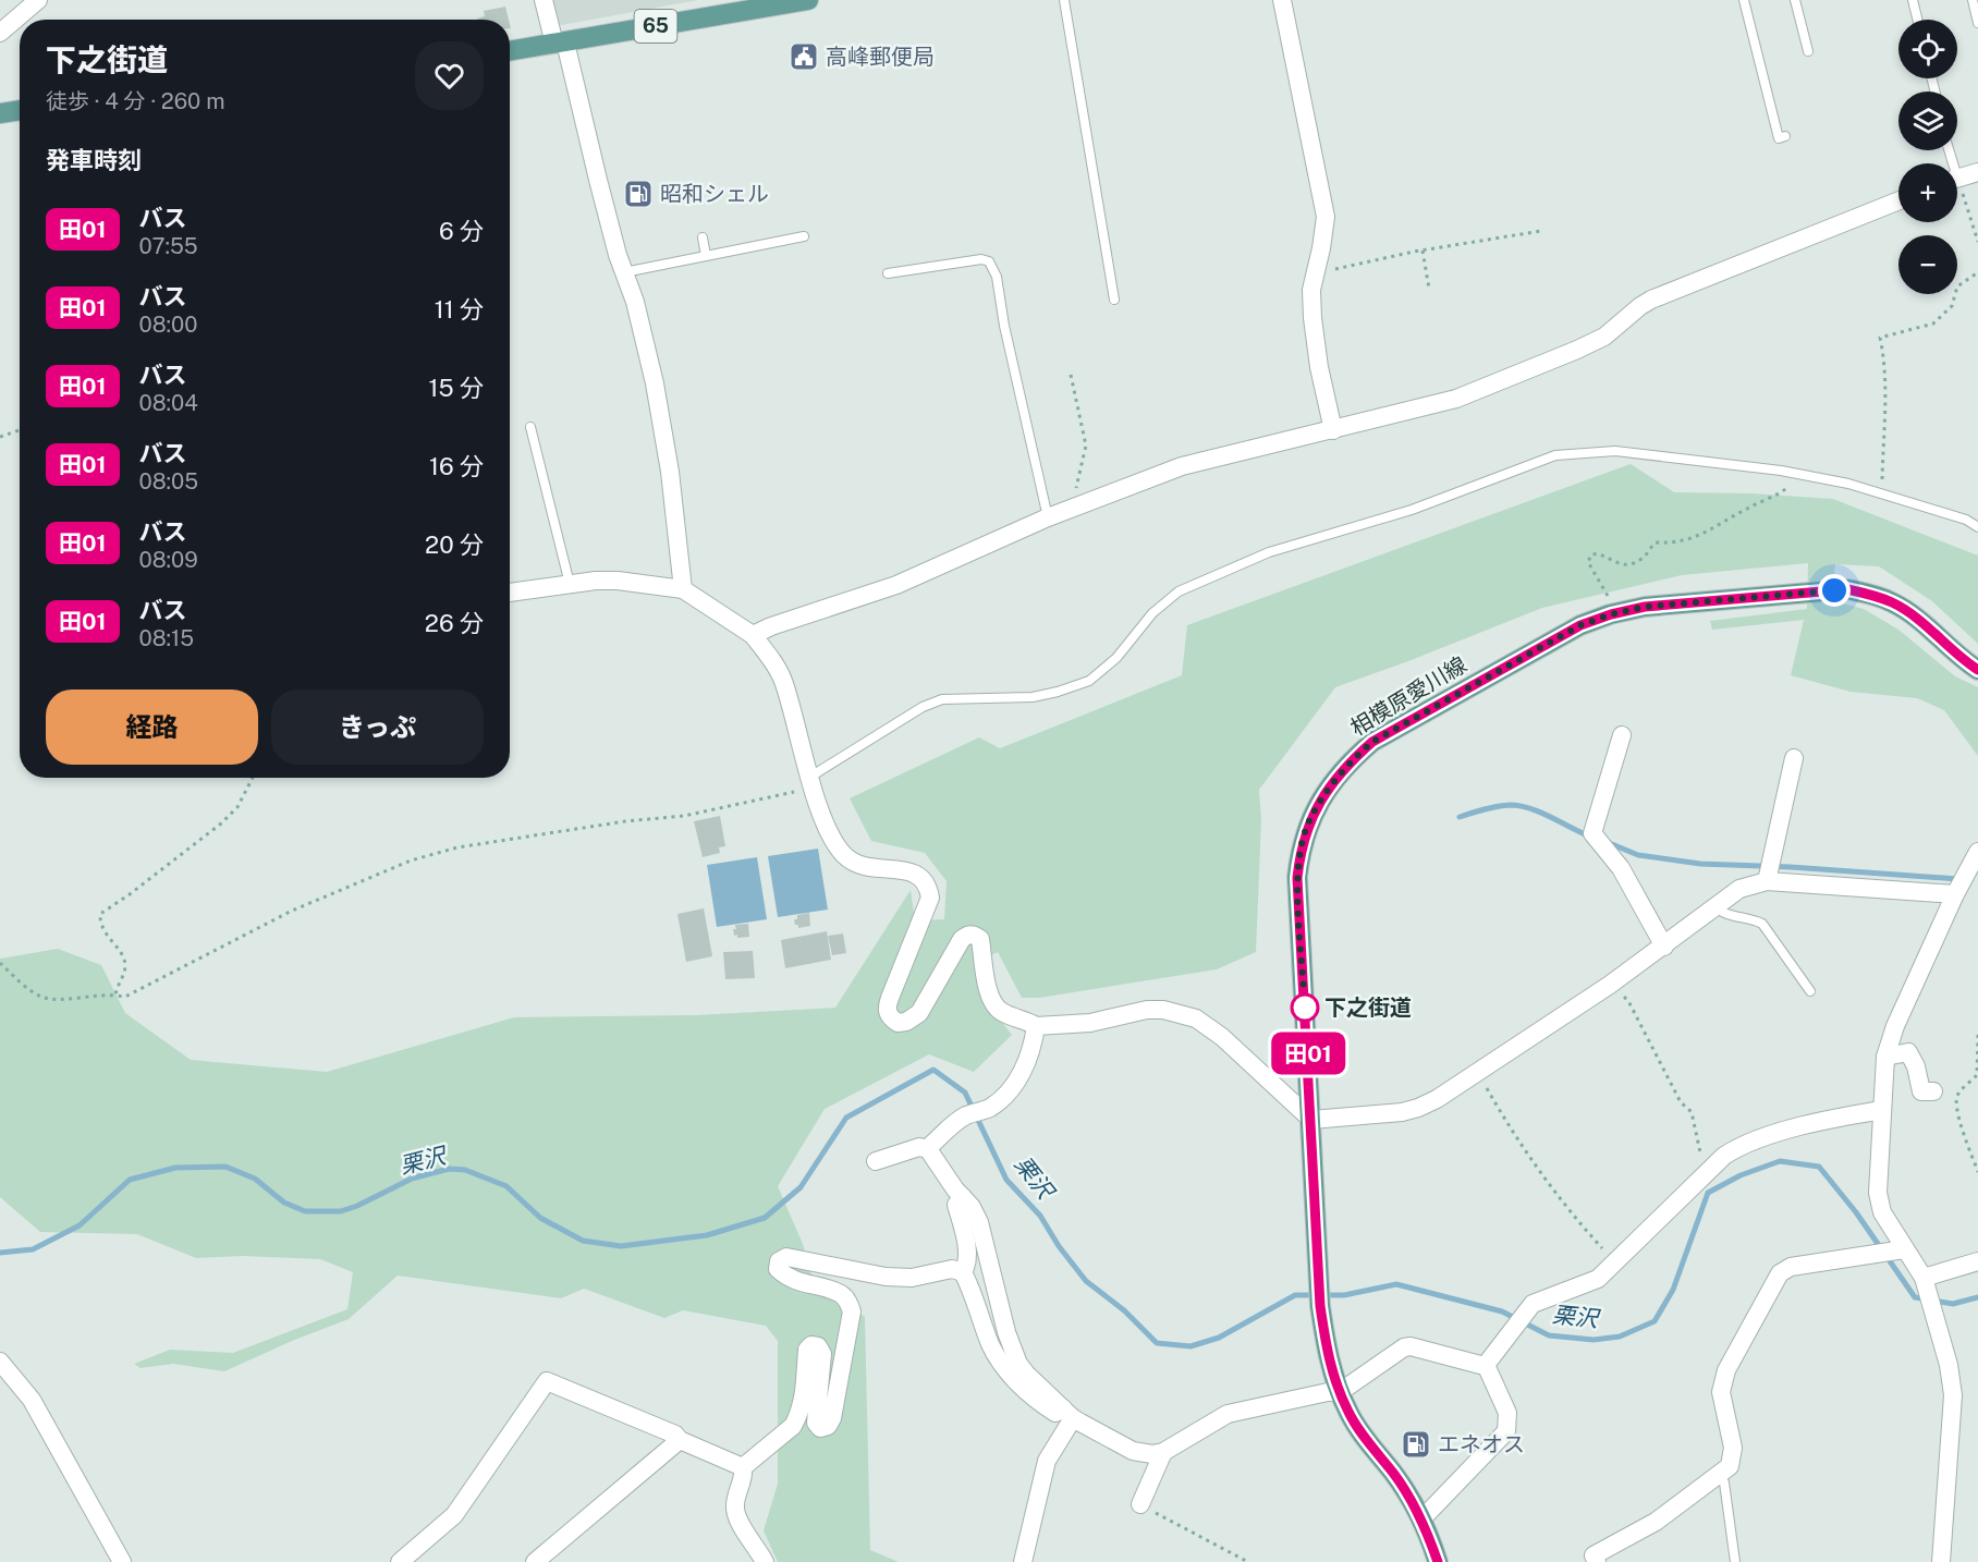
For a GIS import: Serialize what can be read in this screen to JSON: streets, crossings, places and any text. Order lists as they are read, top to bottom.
{
  "streets": {
    "main road": ["65", "相模原愛川線"]
  },
  "water": ["栗沢"],
  "places": {
    "public building": ["高峰郵便局"],
    "fuel station": ["昭和シェル", "エネオス"],
    "other": ["下之街道"]
  },
  "lines": ["bus line 田01"],
  "page": {
    "on_map": "田01",
    "map_buttons": ["+", "−"],
    "heading": [
      ["下之街道", "徒歩 · 4 分 · 260 m"],
      "発車時刻"
    ],
    "list": [
      {
        "mark": "田01",
        "name": "バス",
        "note": "07:55",
        "value": "6 分"
      },
      {
        "mark": "田01",
        "name": "バス",
        "note": "08:00",
        "value": "11 分"
      },
      {
        "mark": "田01",
        "name": "バス",
        "note": "08:04",
        "value": "15 分"
      },
      {
        "mark": "田01",
        "name": "バス",
        "note": "08:05",
        "value": "16 分"
      },
      {
        "mark": "田01",
        "name": "バス",
        "note": "08:09",
        "value": "20 分"
      },
      {
        "mark": "田01",
        "name": "バス",
        "note": "08:15",
        "value": "26 分"
      }
    ],
    "buttons": ["経路", "きっぷ"]
  }
}
